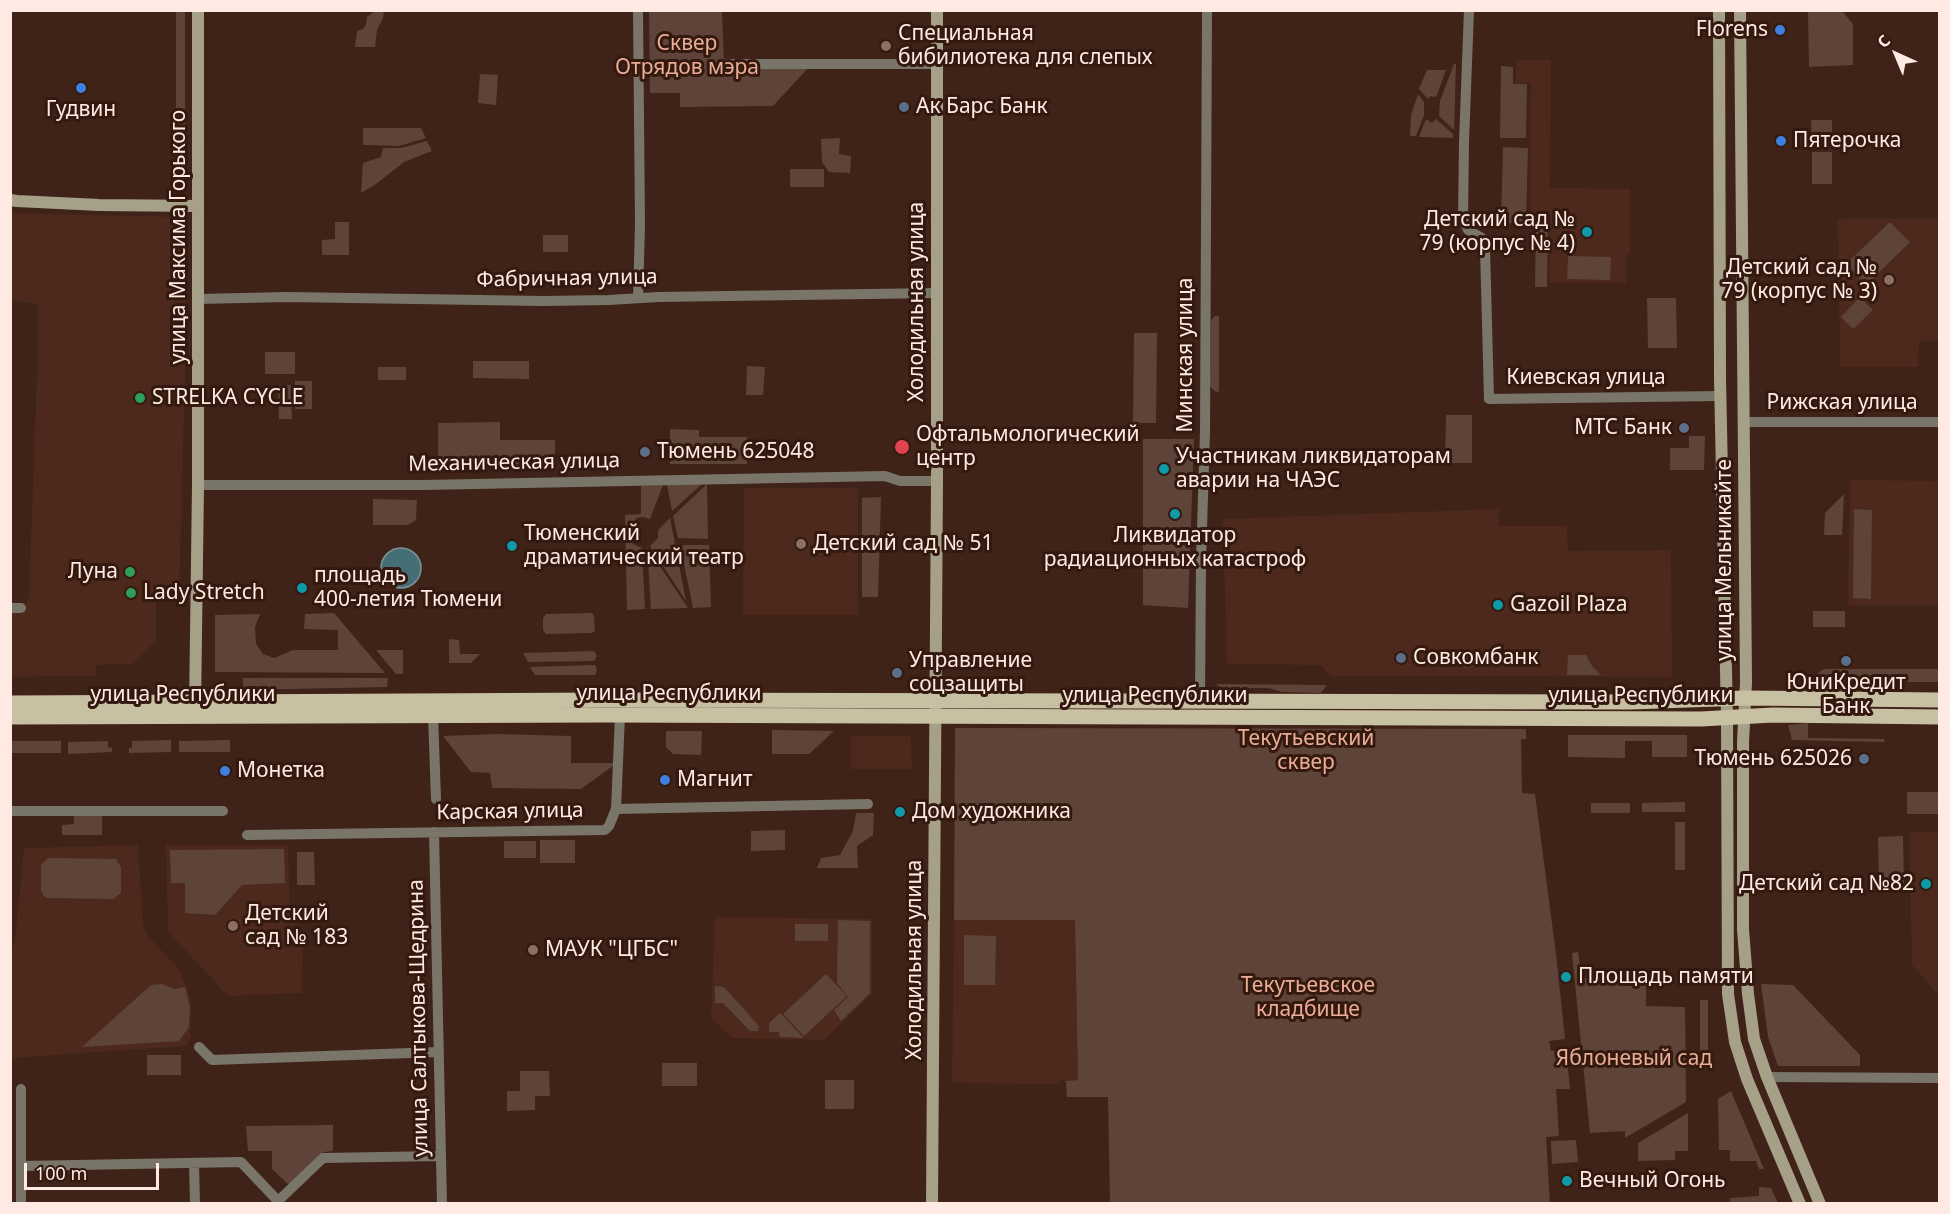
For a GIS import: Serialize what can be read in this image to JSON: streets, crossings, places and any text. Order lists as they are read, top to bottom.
{
  "streets": {
    "main road": [
      "улица Максима Горького",
      "Холодильная улица",
      "улица Мельникайте",
      "улица Республики"
    ],
    "street": [
      "Фабричная улица",
      "Минская улица",
      "Киевская улица",
      "Рижская улица",
      "Механическая улица",
      "Карская улица",
      "улица Салтыкова-Щедрина"
    ]
  },
  "crossings": [
    ["улица Максима Горького", "Фабричная улица"],
    ["улица Максима Горького", "Механическая улица"],
    ["улица Максима Горького", "улица Республики"],
    ["Фабричная улица", "Холодильная улица"],
    ["Холодильная улица", "Механическая улица"],
    ["Холодильная улица", "улица Республики"],
    ["Минская улица", "улица Республики"],
    ["Киевская улица", "улица Мельникайте"],
    ["Рижская улица", "улица Мельникайте"],
    ["улица Мельникайте", "улица Республики"],
    ["Карская улица", "улица Салтыкова-Щедрина"]
  ],
  "parks": [
    "Сквер Отрядов мэра",
    "Текутьевский сквер",
    "Текутьевское кладбище",
    "Яблоневый сад"
  ],
  "places": [
    "Florens",
    "Специальная бибилиотека для слепых",
    "Гудвин",
    "Ак Барс Банк",
    "Пятерочка",
    "Детский сад № 79 (корпус № 4)",
    "Детский сад № 79 (корпус № 3)",
    "STRELKA CYCLE",
    "МТС Банк",
    "Офтальмологический центр",
    "Тюмень 625048",
    "Участникам ликвидаторам аварии на ЧАЭС",
    "Ликвидатор радиационных катастроф",
    "Детский сад № 51",
    "Тюменский драматический театр",
    "Луна",
    "площадь 400-летия Тюмени",
    "Lady Stretch",
    "Gazoil Plaza",
    "Совкомбанк",
    "ЮниКредит Банк",
    "Управление соцзащиты",
    "Тюмень 625026",
    "Монетка",
    "Магнит",
    "Дом художника",
    "Детский сад №82",
    "Детский сад № 183",
    "МАУК \"ЦГБС\"",
    "Площадь памяти",
    "Вечный Огонь"
  ],
  "scale_bar": "100 m",
  "north": "top left"
}
